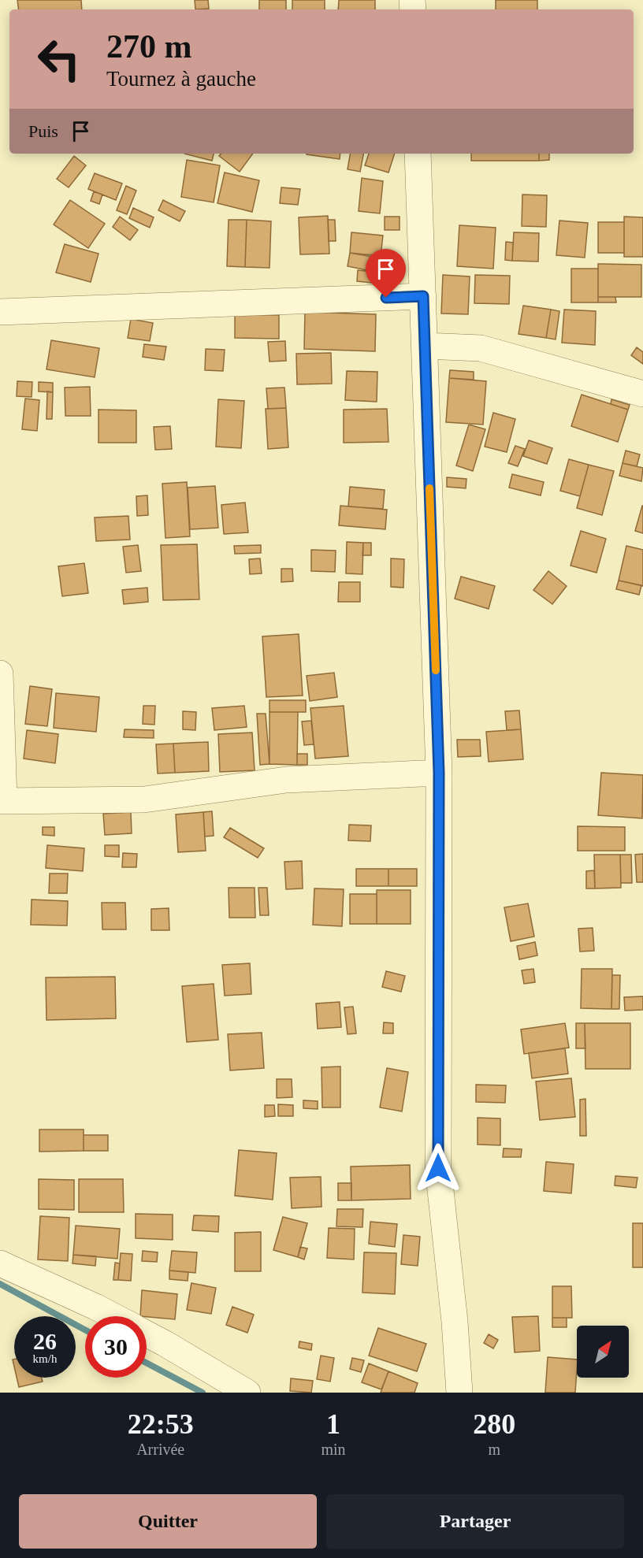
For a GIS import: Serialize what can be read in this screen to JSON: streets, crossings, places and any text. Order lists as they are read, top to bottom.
{
  "north": "top right",
  "page": {
    "turn": ["270 m", "Tournez à gauche"],
    "then": "Puis",
    "speed": "26 km/h",
    "limit": "30",
    "eta": [
      "22:53",
      "Arrivée",
      "1",
      "min",
      "280",
      "m"
    ],
    "buttons": ["Quitter", "Partager"]
  }
}
